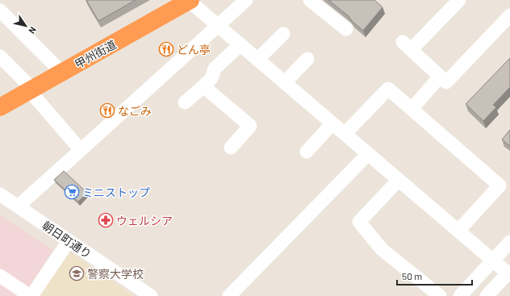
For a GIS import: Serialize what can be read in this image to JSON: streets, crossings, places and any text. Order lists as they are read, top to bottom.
{
  "streets": {
    "highway": ["甲州街道"],
    "street": ["朝日町通り"]
  },
  "places": {
    "restaurant": ["どん亭", "なごみ"],
    "supermarket": ["ミニストップ"],
    "pharmacy": ["ウェルシア"],
    "school or university": ["警察大学校"]
  },
  "scale_bar": "50 m",
  "north": "bottom right"
}
